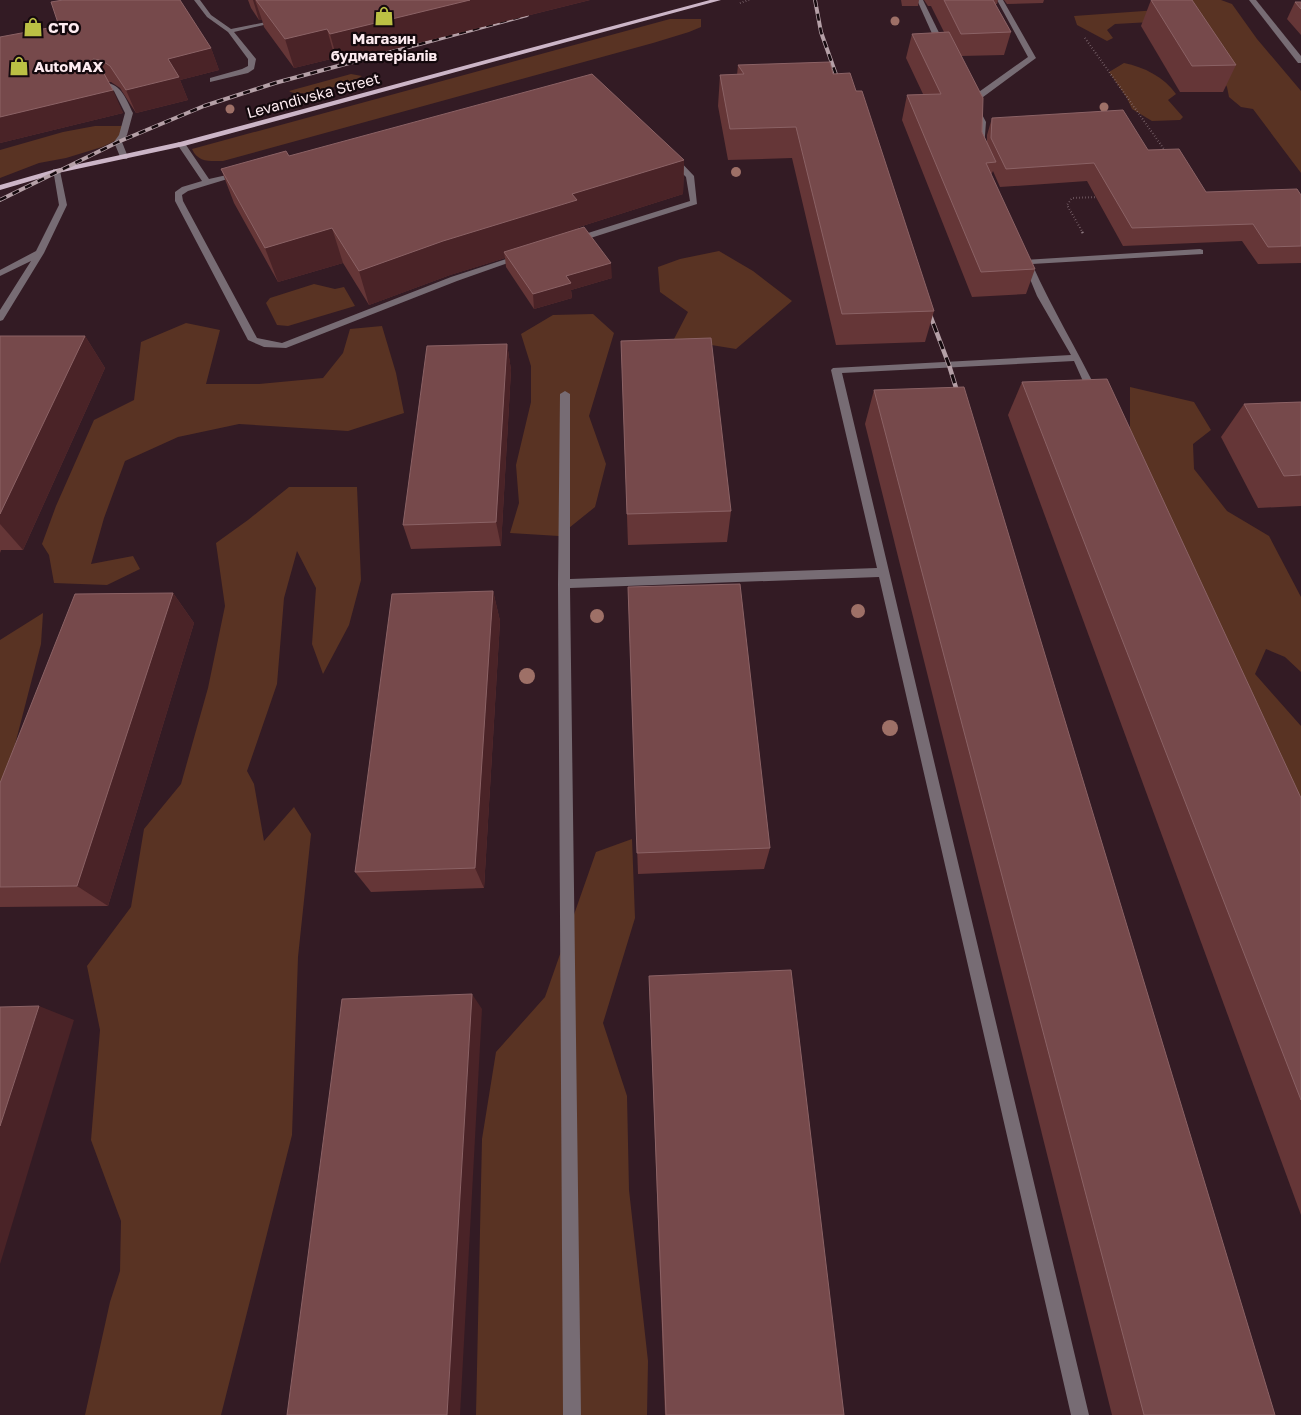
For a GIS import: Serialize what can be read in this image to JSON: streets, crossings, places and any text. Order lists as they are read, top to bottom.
{
  "streets": {
    "main road": ["Levandivska Street"]
  },
  "places": {
    "shop": ["Магазин будматеріалів", "СТО", "AutoMAX"]
  }
}
